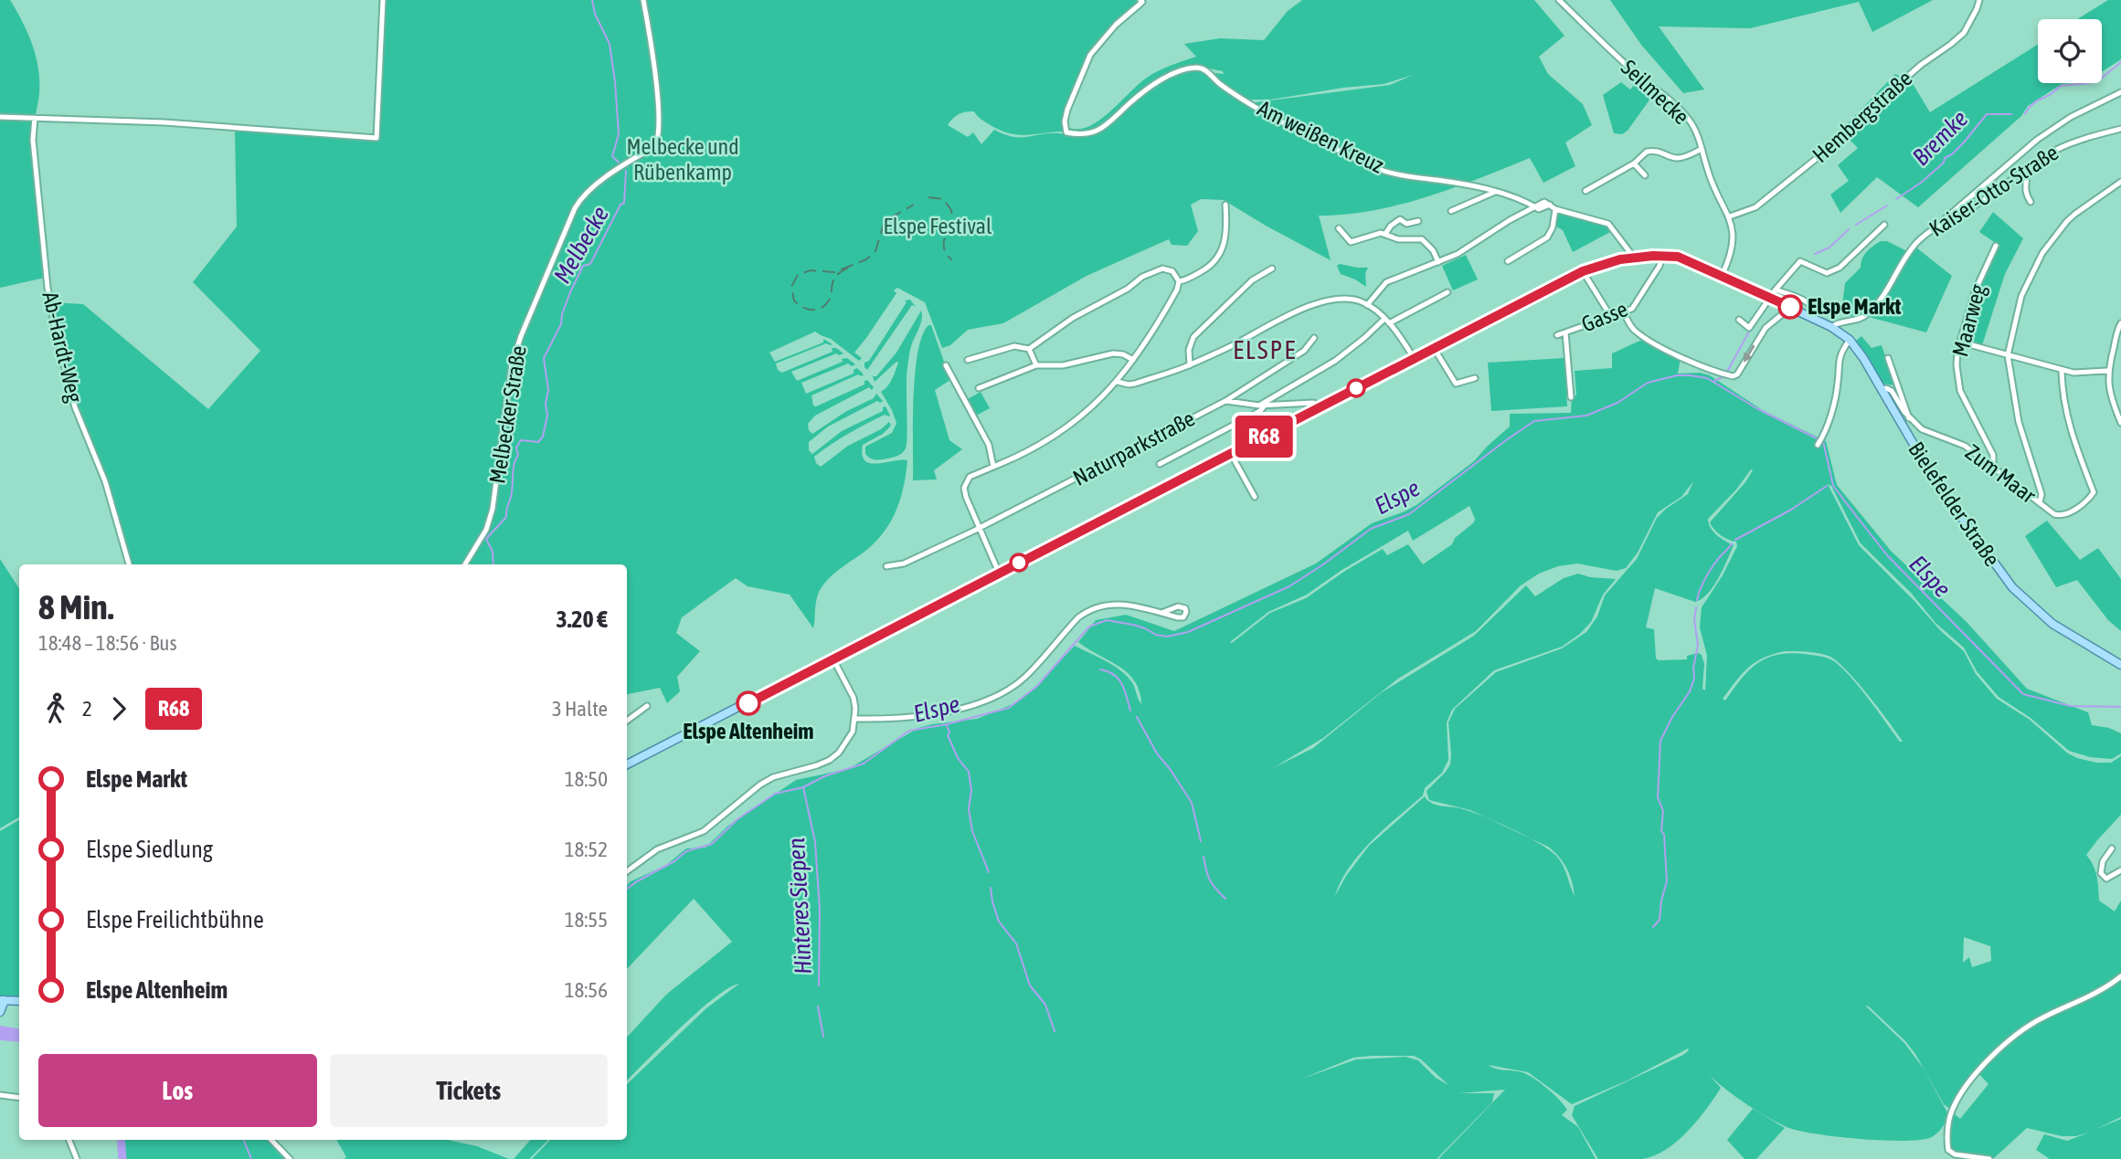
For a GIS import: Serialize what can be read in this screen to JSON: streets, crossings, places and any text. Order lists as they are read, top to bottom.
{
  "streets": {
    "main road": ["Bielefelder Straße"],
    "street": [
      "Seilmecke",
      "Hembergstraße",
      "Am weißen Kreuz",
      "Kaiser-Otto-Straße",
      "Gasse",
      "Maarweg",
      "Ab-Hardt-Weg",
      "Melbecker Straße",
      "Naturparkstraße",
      "Zum Maar"
    ]
  },
  "crossings": [
    ["Seilmecke", "Hembergstraße"],
    ["Seilmecke", "Bielefelder Straße"],
    ["Kaiser-Otto-Straße", "Bielefelder Straße"],
    ["Gasse", "Bielefelder Straße"],
    ["Maarweg", "Zum Maar"],
    ["Zum Maar", "Bielefelder Straße"]
  ],
  "districts": ["ELSPE"],
  "water": [
    "Bremke",
    "Melbecke",
    "Elspe",
    "Hinteres Siepen"
  ],
  "parks": ["Melbecke und Rübenkamp", "Elspe Festival"],
  "places": ["Elspe Markt", "Elspe Altenheim"],
  "lines": ["bus line R68"],
  "page": {
    "on_map": "R68",
    "heading": ["8 Min.", "18:48 – 18:56 · Bus", "3.20 €"],
    "legs": ["2", "R68", "3 Halte"],
    "list": [
      {
        "name": "Elspe Markt",
        "value": "18:50"
      },
      {
        "name": "Elspe Siedlung",
        "value": "18:52"
      },
      {
        "name": "Elspe Freilichtbühne",
        "value": "18:55"
      },
      {
        "name": "Elspe Altenheim",
        "value": "18:56"
      }
    ],
    "buttons": ["Los", "Tickets"]
  }
}
